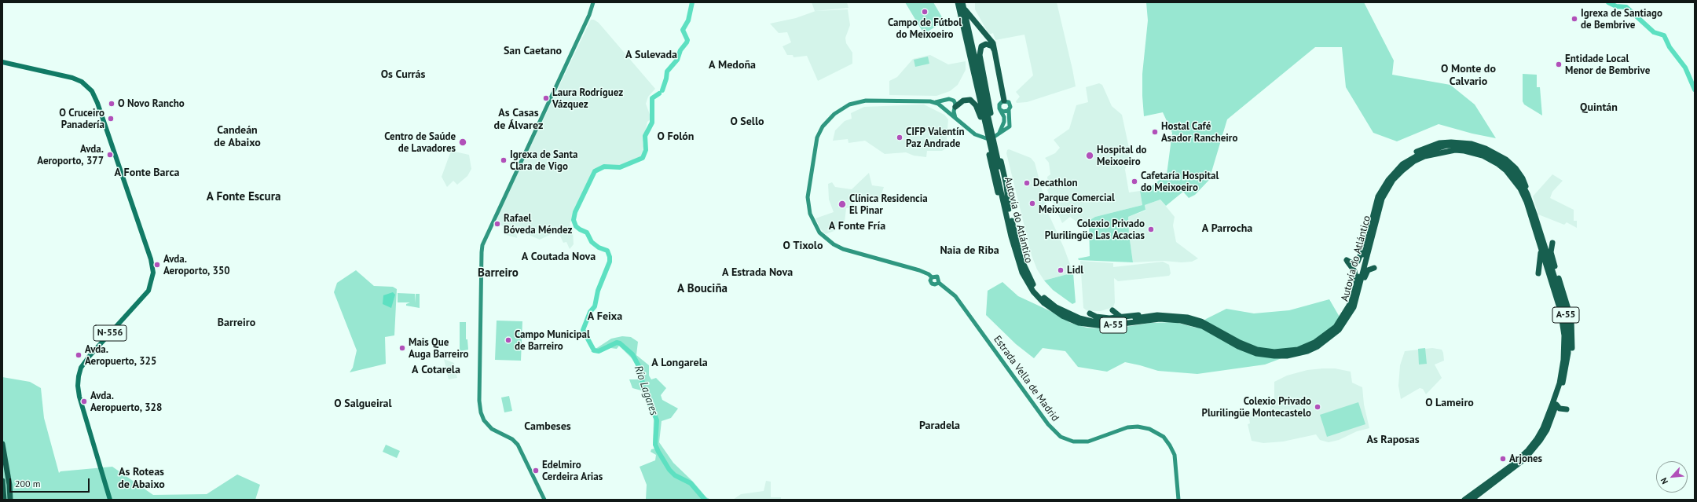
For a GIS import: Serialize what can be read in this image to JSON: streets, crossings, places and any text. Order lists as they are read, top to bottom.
{
  "streets": {
    "highway": ["Autovía do Atlántico", "A-55"],
    "main road": ["N-556", "Estrada Vella de Madrid"]
  },
  "crossings": [
    ["Autovía do Atlántico", "A-55"]
  ],
  "districts": [
    "San Caetano",
    "A Sulevada",
    "A Medoña",
    "O Monte do Calvario",
    "Os Currás",
    "Quintán",
    "As Casas de Álvarez",
    "O Sello",
    "Candeán de Abaixo",
    "O Folón",
    "A Fonte Barca",
    "A Fonte Escura",
    "A Fonte Fría",
    "A Parrocha",
    "O Tixolo",
    "Naia de Riba",
    "A Coutada Nova",
    "A Estrada Nova",
    "Barreiro",
    "A Bouciña",
    "A Feixa",
    "Barreiro",
    "A Longarela",
    "A Cotarela",
    "O Lameiro",
    "O Salgueiral",
    "Paradela",
    "Cambeses",
    "As Raposas",
    "As Roteas de Abaixo"
  ],
  "water": ["Río Lagares"],
  "places": [
    "Campo de Fútbol do Meixoeiro",
    "Igrexa de Santiago de Bembrive",
    "Entidade Local Menor de Bembrive",
    "Laura Rodríguez Vázquez",
    "O Novo Rancho",
    "O Cruceiro Panadería",
    "Hostal Café Asador Rancheiro",
    "CIFP Valentín Paz Andrade",
    "Centro de Saúde de Lavadores",
    "Avda. Aeroporto, 377",
    "Hospital do Meixoeiro",
    "Igrexa de Santa Clara de Vigo",
    "Cafetaría Hospital do Meixoeiro",
    "Decathlon",
    "Parque Comercial Meixueiro",
    "Clínica Residencia El Pinar",
    "Rafael Bóveda Méndez",
    "Colexio Privado Plurilingüe Las Acacias",
    "Avda. Aeroporto, 350",
    "Lidl",
    "Campo Municipal de Barreiro",
    "Mais Que Auga Barreiro",
    "Avda. Aeropuerto, 325",
    "Avda. Aeropuerto, 328",
    "Colexio Privado Plurilingüe Montecastelo",
    "Arjones",
    "Edelmiro Cerdeira Arias"
  ],
  "scale_bar": "200 m",
  "north": "bottom left"
}
